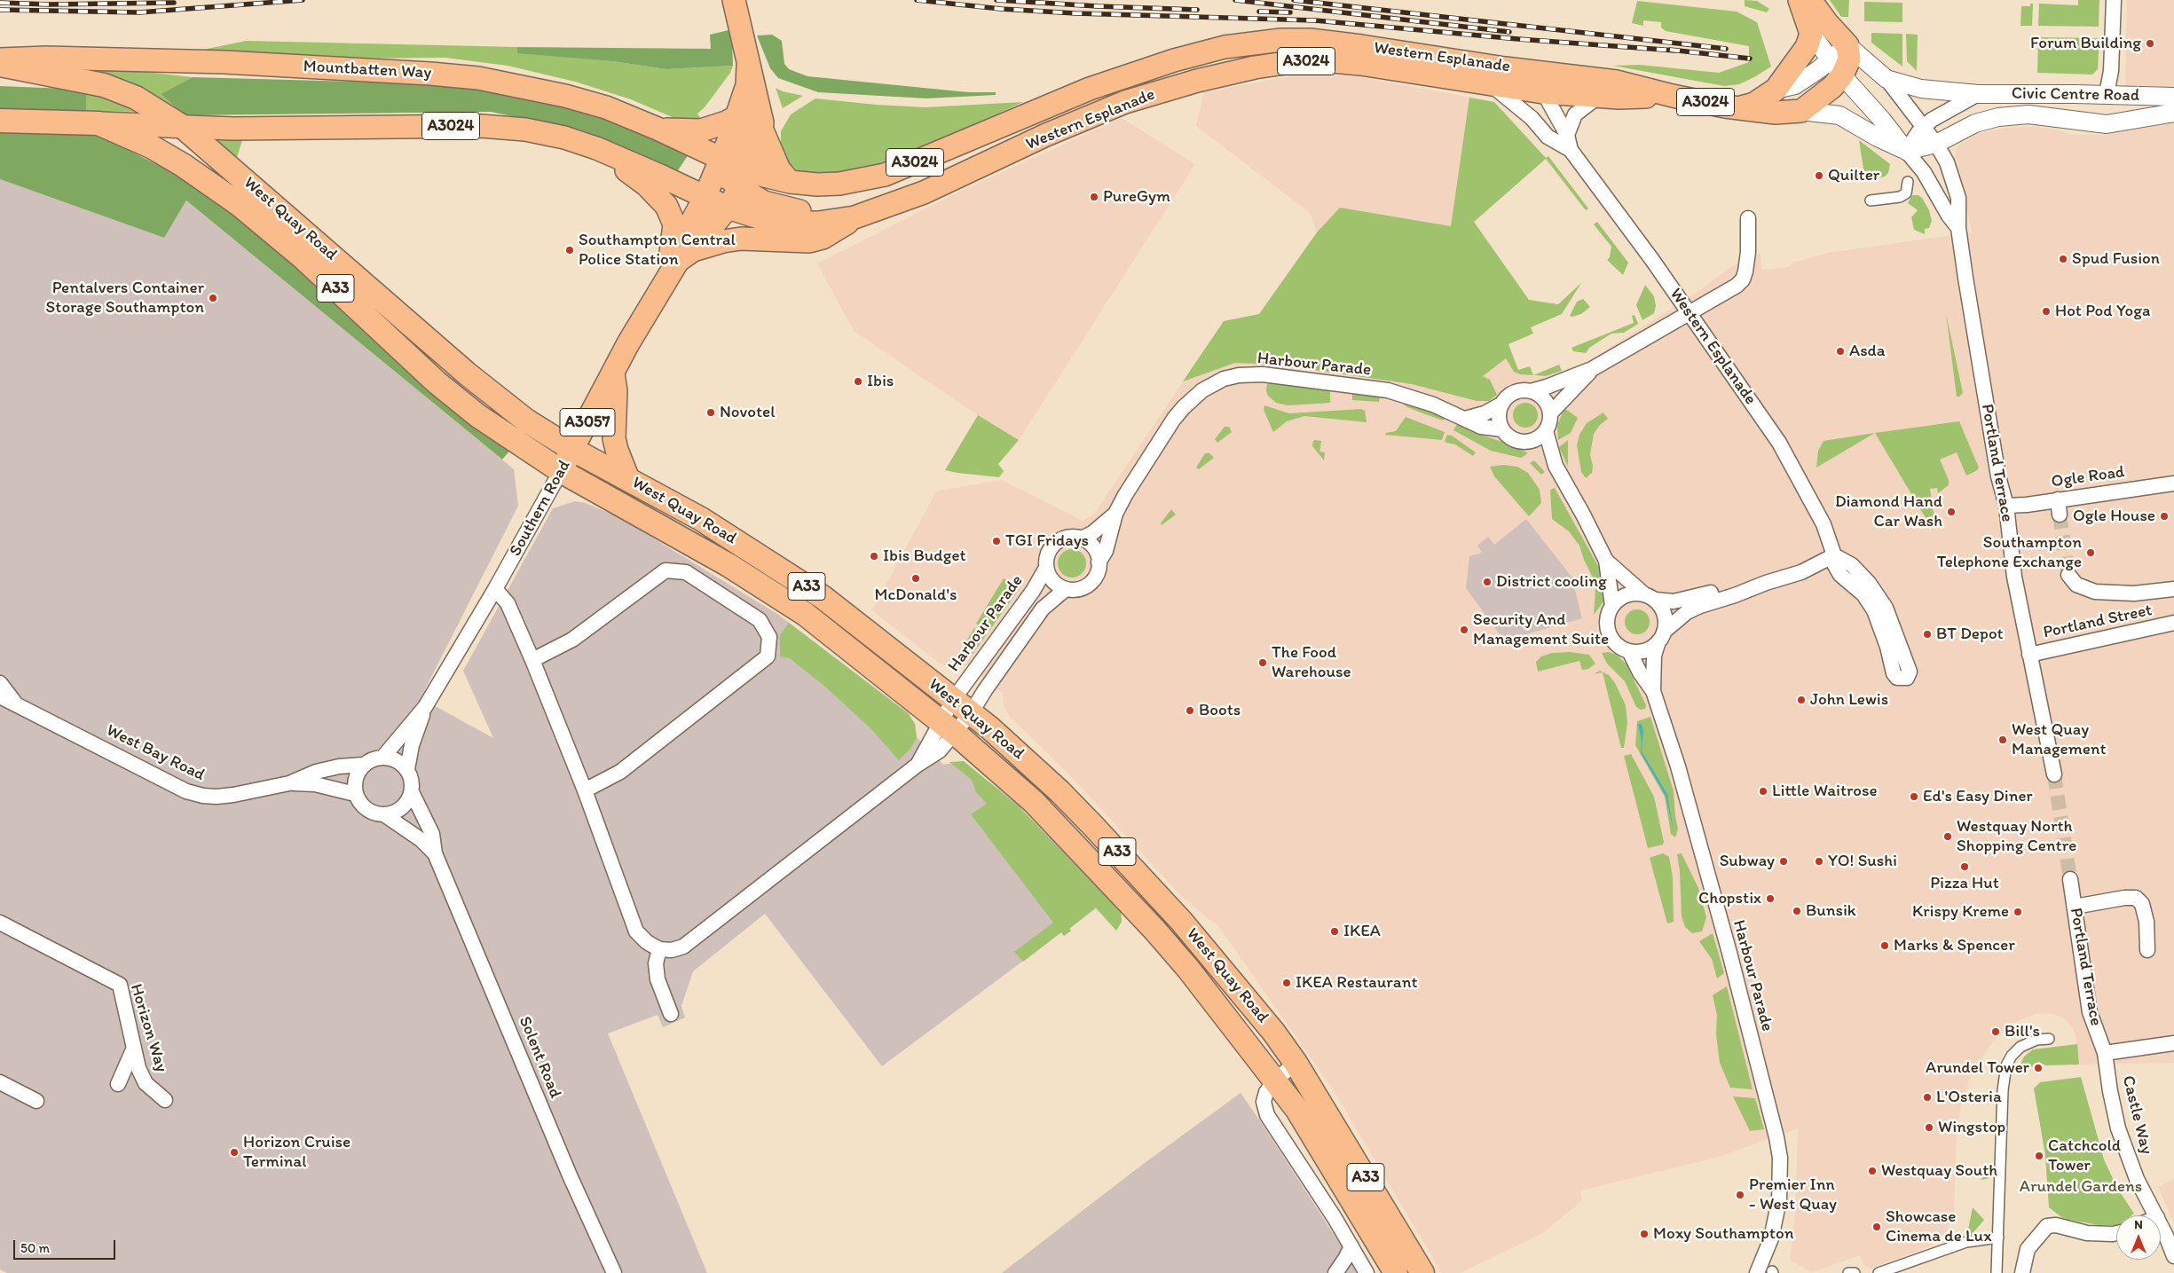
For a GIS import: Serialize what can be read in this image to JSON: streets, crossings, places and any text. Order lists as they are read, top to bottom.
{
  "streets": {
    "highway": ["West Quay Road", "A33"],
    "main road": [
      "Western Esplanade",
      "A3024",
      "Mountbatten Way",
      "A3057",
      "Southern Road"
    ],
    "street": [
      "Civic Centre Road",
      "Harbour Parade",
      "Portland Terrace",
      "Ogle Road",
      "Portland Street",
      "West Bay Road",
      "Horizon Way",
      "Solent Road",
      "Castle Way"
    ]
  },
  "crossings": [
    ["Western Esplanade", "A3024"],
    ["Western Esplanade", "Mountbatten Way"],
    ["Western Esplanade", "Portland Terrace"],
    ["Western Esplanade", "Southern Road"],
    ["A3024", "West Quay Road"],
    ["A3024", "A33"],
    ["A3024", "A3057"],
    ["A3024", "Portland Terrace"],
    ["A3024", "Southern Road"],
    ["Mountbatten Way", "A3057"],
    ["Mountbatten Way", "Southern Road"],
    ["Civic Centre Road", "Portland Terrace"],
    ["West Quay Road", "A33"],
    ["West Quay Road", "Harbour Parade"],
    ["West Quay Road", "Southern Road"],
    ["A3057", "Southern Road"],
    ["Portland Terrace", "Ogle Road"],
    ["Portland Terrace", "Portland Street"],
    ["Portland Terrace", "Castle Way"],
    ["Southern Road", "West Bay Road"],
    ["Southern Road", "Solent Road"],
    ["West Bay Road", "Solent Road"]
  ],
  "parks": ["Arundel Gardens"],
  "places": [
    "Forum Building",
    "Quilter",
    "PureGym",
    "Southampton Central Police Station",
    "Spud Fusion",
    "Pentalvers Container Storage Southampton",
    "Hot Pod Yoga",
    "Asda",
    "Ibis",
    "Novotel",
    "Diamond Hand Car Wash",
    "Ogle House",
    "TGI Fridays",
    "Southampton Telephone Exchange",
    "Ibis Budget",
    "McDonald's",
    "District cooling",
    "Security And Management Suite",
    "BT Depot",
    "The Food Warehouse",
    "John Lewis",
    "Boots",
    "West Quay Management",
    "Little Waitrose",
    "Ed's Easy Diner",
    "Westquay North Shopping Centre",
    "Subway",
    "YO! Sushi",
    "Pizza Hut",
    "Chopstix",
    "Bunsik",
    "Krispy Kreme",
    "IKEA",
    "Marks & Spencer",
    "IKEA Restaurant",
    "Bill's",
    "Arundel Tower",
    "L'Osteria",
    "Wingstop",
    "Horizon Cruise Terminal",
    "Catchcold Tower",
    "Westquay South",
    "Premier Inn - West Quay",
    "Showcase Cinema de Lux",
    "Moxy Southampton"
  ],
  "scale_bar": "50 m",
  "north": "top"
}
